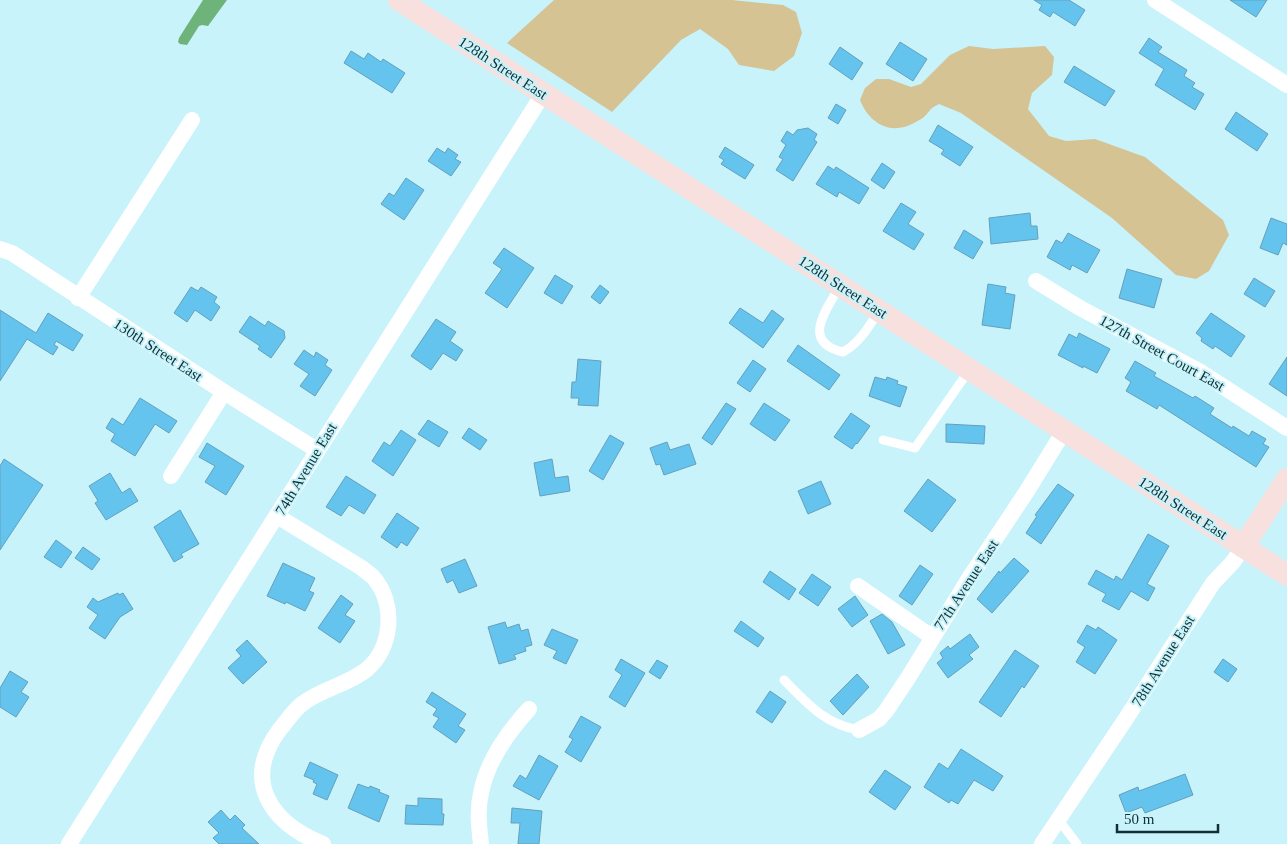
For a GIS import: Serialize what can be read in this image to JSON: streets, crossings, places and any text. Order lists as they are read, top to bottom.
{
  "streets": {
    "street": [
      "128th Street East",
      "130th Street East",
      "127th Street Court East",
      "74th Avenue East",
      "77th Avenue East",
      "78th Avenue East"
    ]
  },
  "crossings": [
    ["128th Street East", "74th Avenue East"],
    ["128th Street East", "77th Avenue East"],
    ["128th Street East", "78th Avenue East"],
    ["130th Street East", "74th Avenue East"]
  ],
  "scale_bar": "50 m"
}
